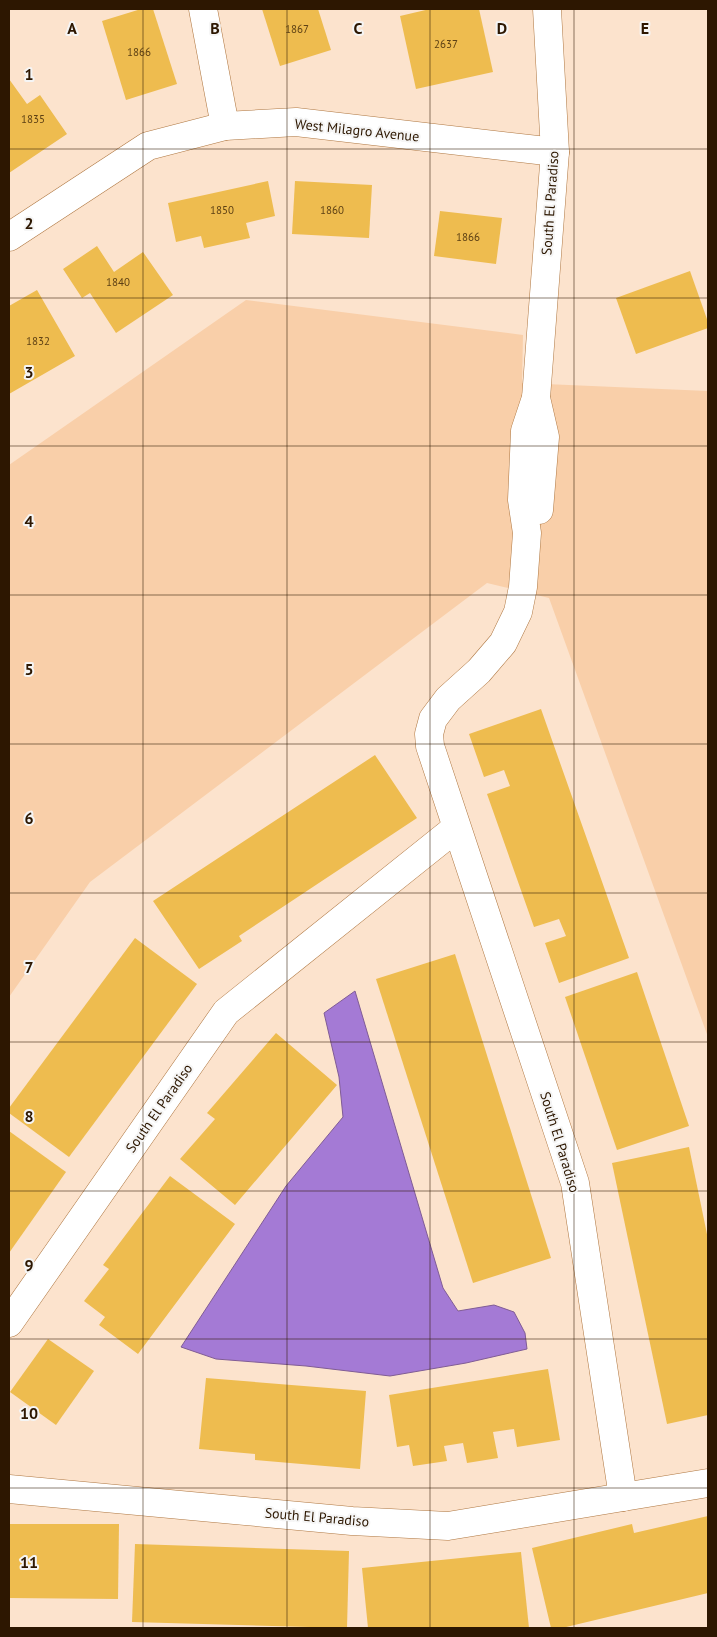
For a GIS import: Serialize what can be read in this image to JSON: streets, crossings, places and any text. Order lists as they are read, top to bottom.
{
  "streets": {
    "street": ["West Milagro Avenue", "South El Paradiso"]
  },
  "crossings": [
    ["West Milagro Avenue", "South El Paradiso"]
  ],
  "house_numbers": [
    "1867",
    "2637",
    "1866",
    "1835",
    "1850",
    "1860",
    "1866",
    "1840",
    "1832"
  ],
  "grid": {
    "columns": [
      "A",
      "B",
      "C",
      "D",
      "E"
    ],
    "rows": [
      "1",
      "2",
      "3",
      "4",
      "5",
      "6",
      "7",
      "8",
      "9",
      "10",
      "11"
    ]
  }
}
